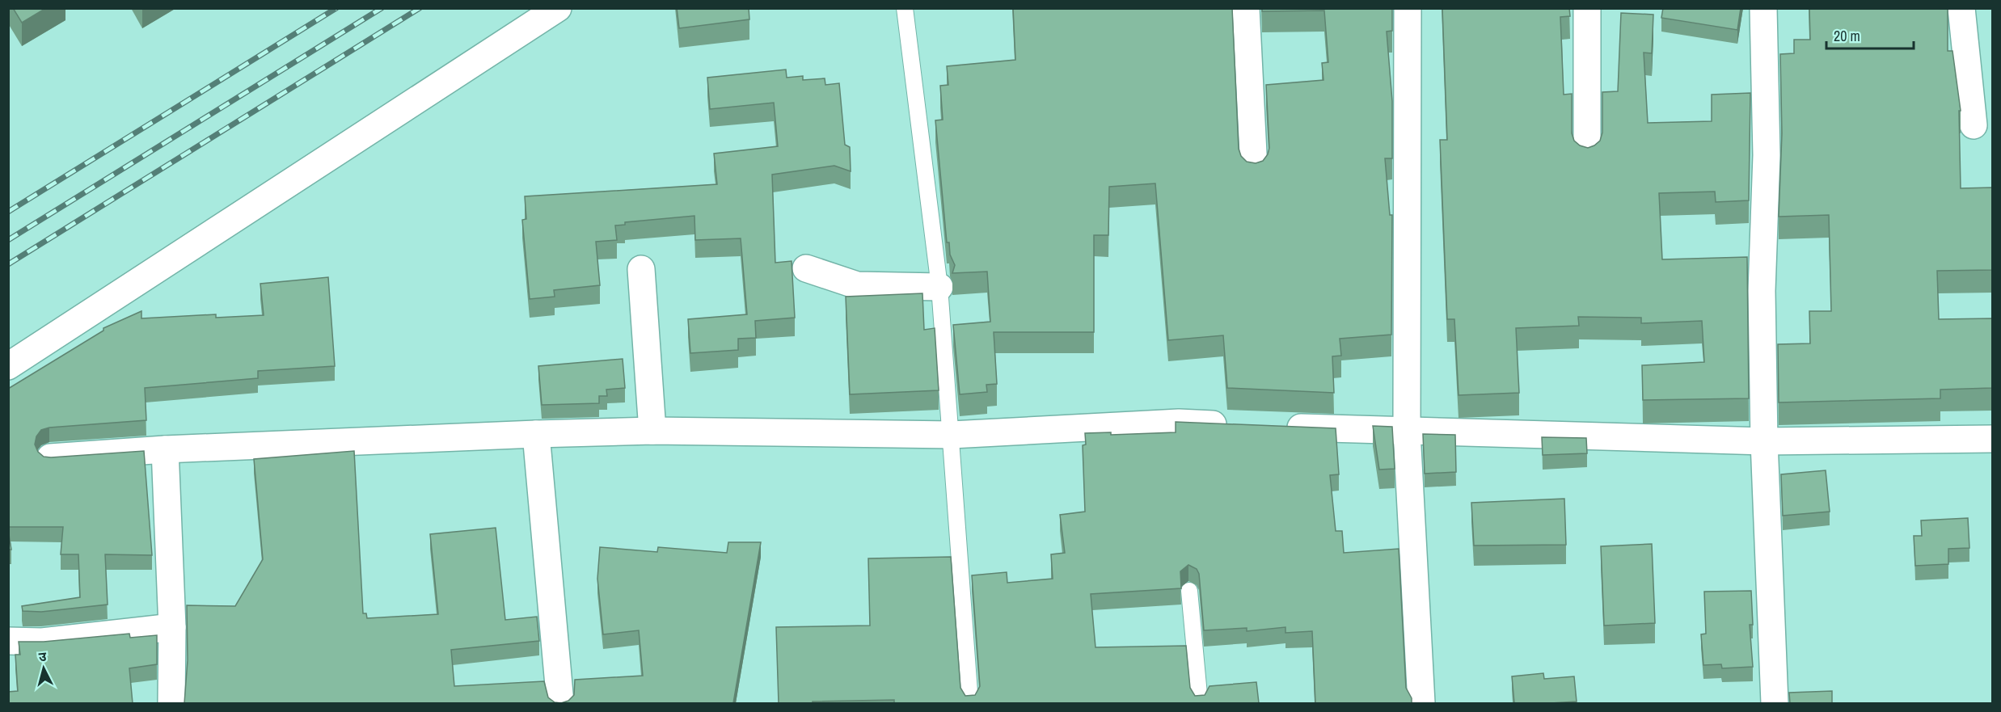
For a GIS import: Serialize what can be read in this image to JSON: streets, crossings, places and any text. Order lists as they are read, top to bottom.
{
  "scale_bar": "20 m",
  "north": "top"
}
